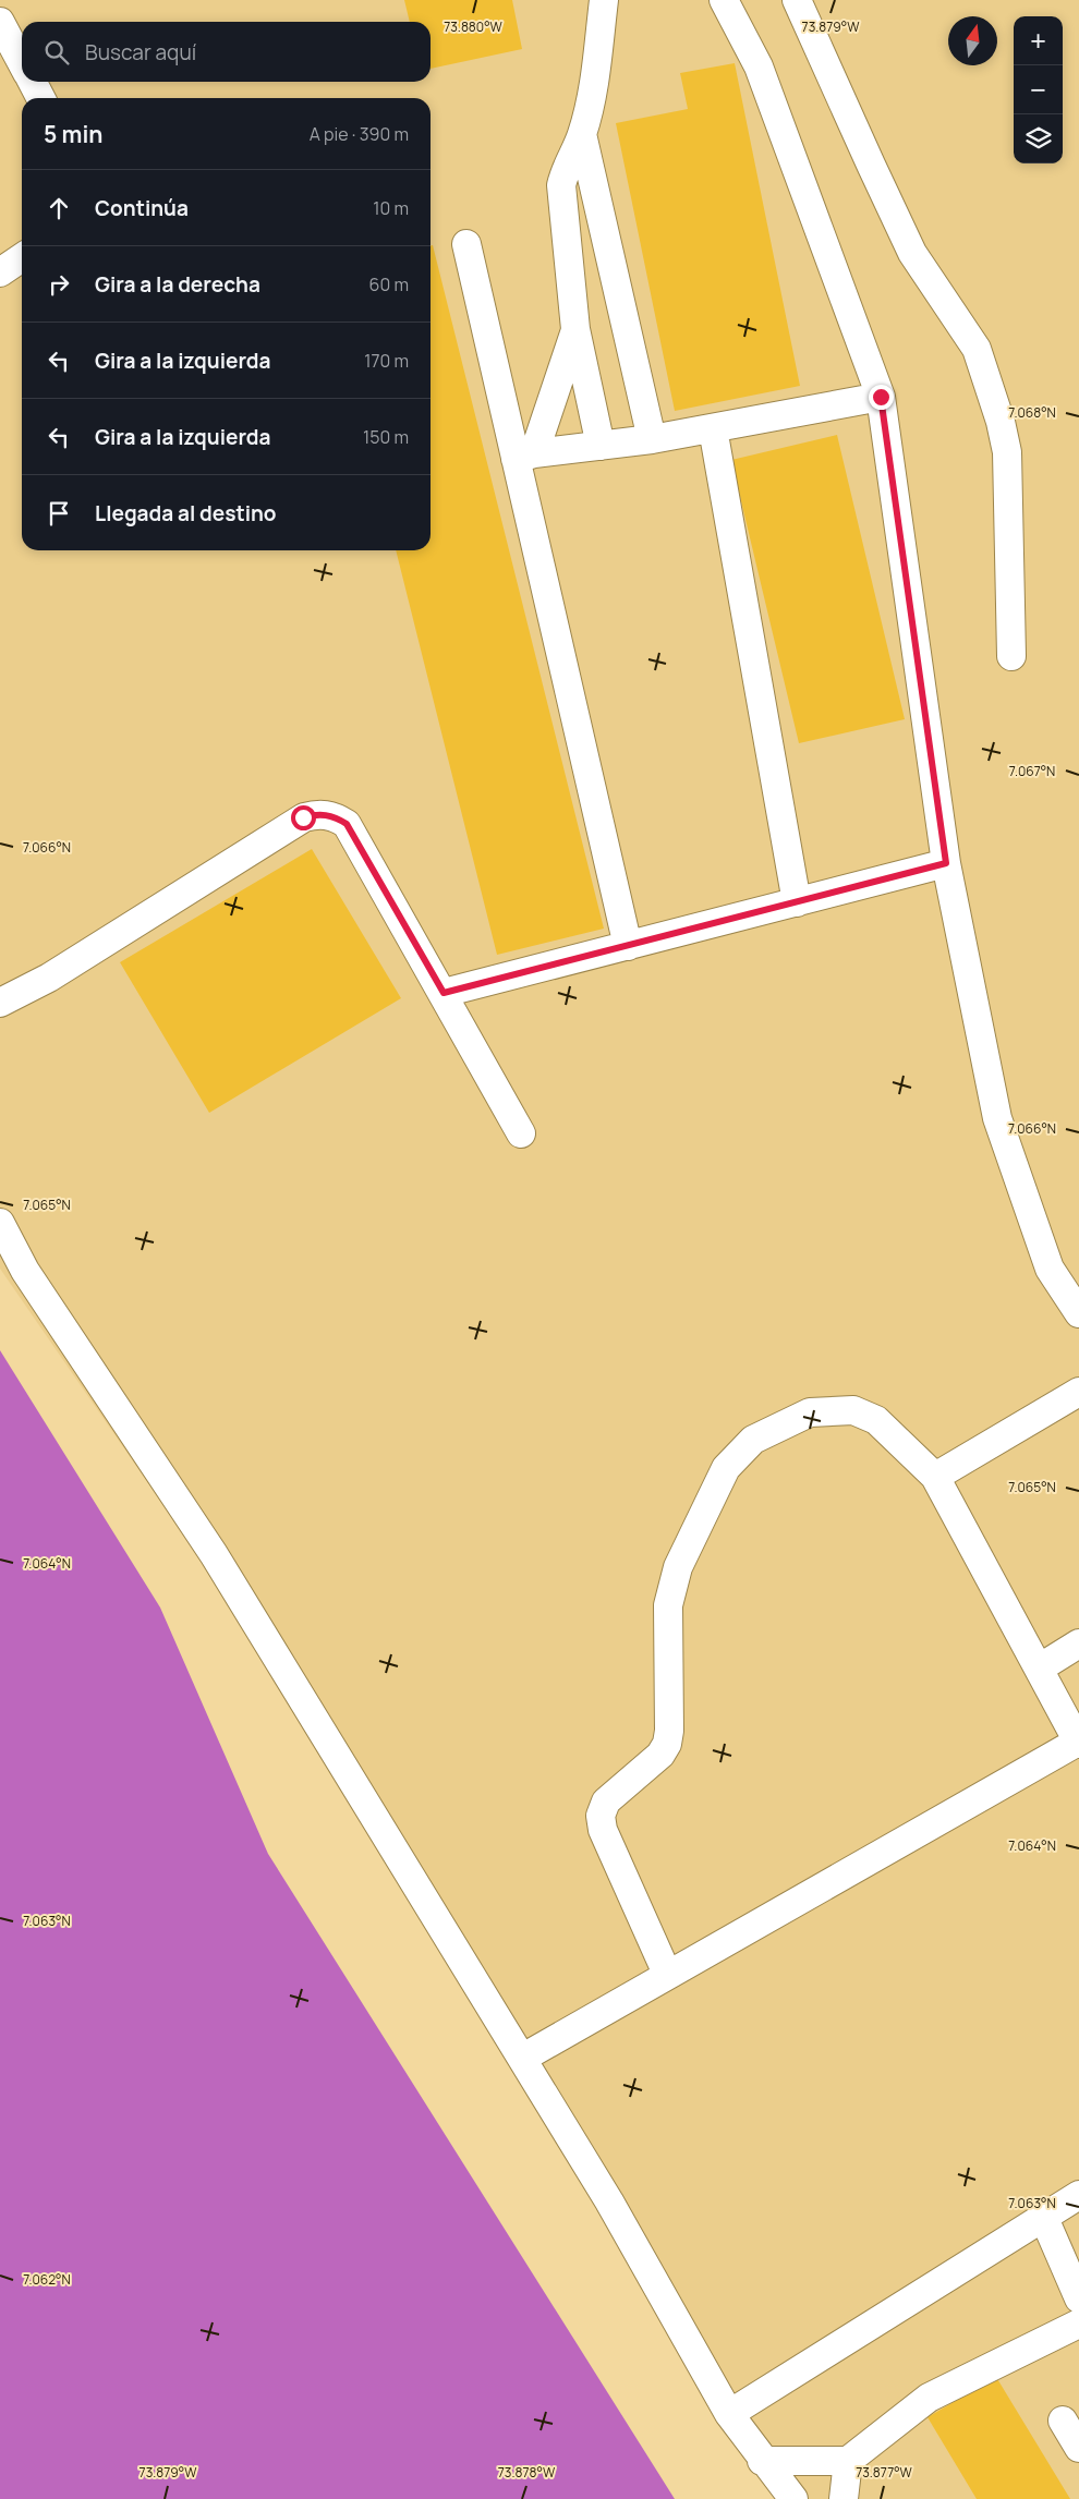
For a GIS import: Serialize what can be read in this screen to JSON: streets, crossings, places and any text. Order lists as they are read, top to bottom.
{
  "north": "top",
  "page": {
    "map_buttons": ["+", "−"],
    "search": "Buscar aquí",
    "heading": ["5 min", "A pie · 390 m"],
    "list": [
      ["Continúa", "10 m"],
      ["Gira a la derecha", "60 m"],
      ["Gira a la izquierda", "170 m"],
      ["Gira a la izquierda", "150 m"],
      "Llegada al destino"
    ]
  },
  "coordinates": [
    "73.880°W",
    "73.879°W",
    "7.068°N",
    "7.067°N",
    "7.066°N",
    "7.065°N",
    "7.064°N",
    "7.063°N",
    "7.062°N",
    "73.878°W",
    "73.877°W"
  ]
}
